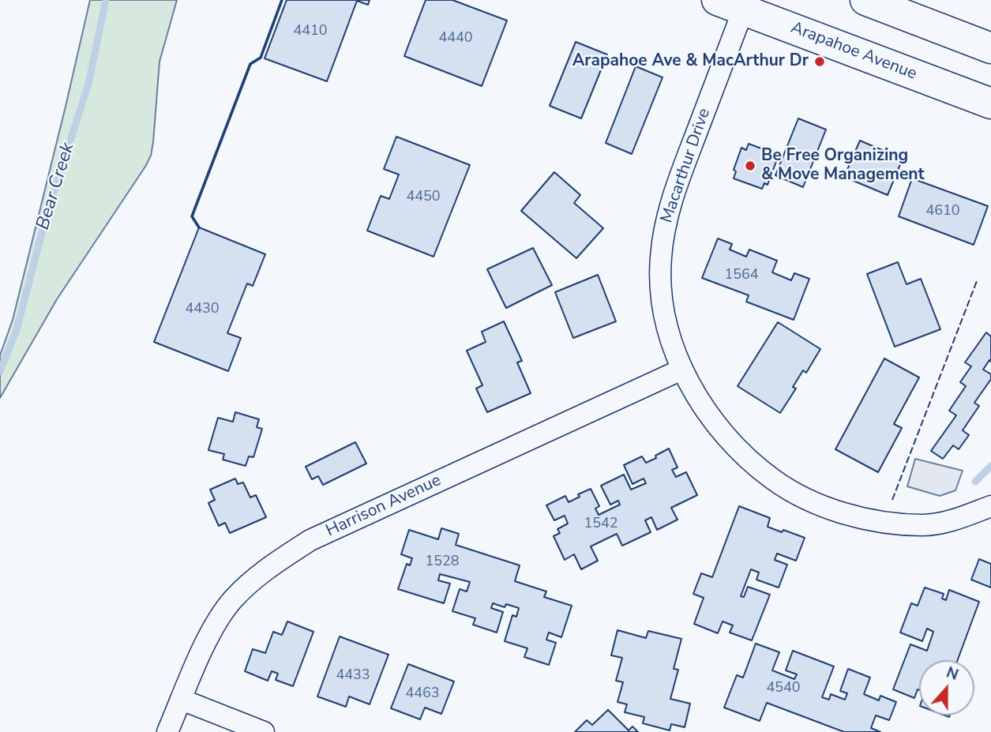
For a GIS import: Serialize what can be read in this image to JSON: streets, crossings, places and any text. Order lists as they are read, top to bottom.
{
  "streets": {
    "main road": ["Arapahoe Avenue"],
    "street": ["Macarthur Drive", "Harrison Avenue"]
  },
  "crossings": [
    ["Arapahoe Avenue", "Macarthur Drive"],
    ["Macarthur Drive", "Harrison Avenue"]
  ],
  "water": ["Bear Creek"],
  "places": ["Arapahoe Ave & MacArthur Dr", "Be Free Organizing & Move Management"],
  "house_numbers": [
    "4410",
    "4440",
    "4450",
    "4610",
    "1564",
    "4430",
    "1542",
    "1528",
    "4433",
    "4540",
    "4463"
  ],
  "north": "top"
}
